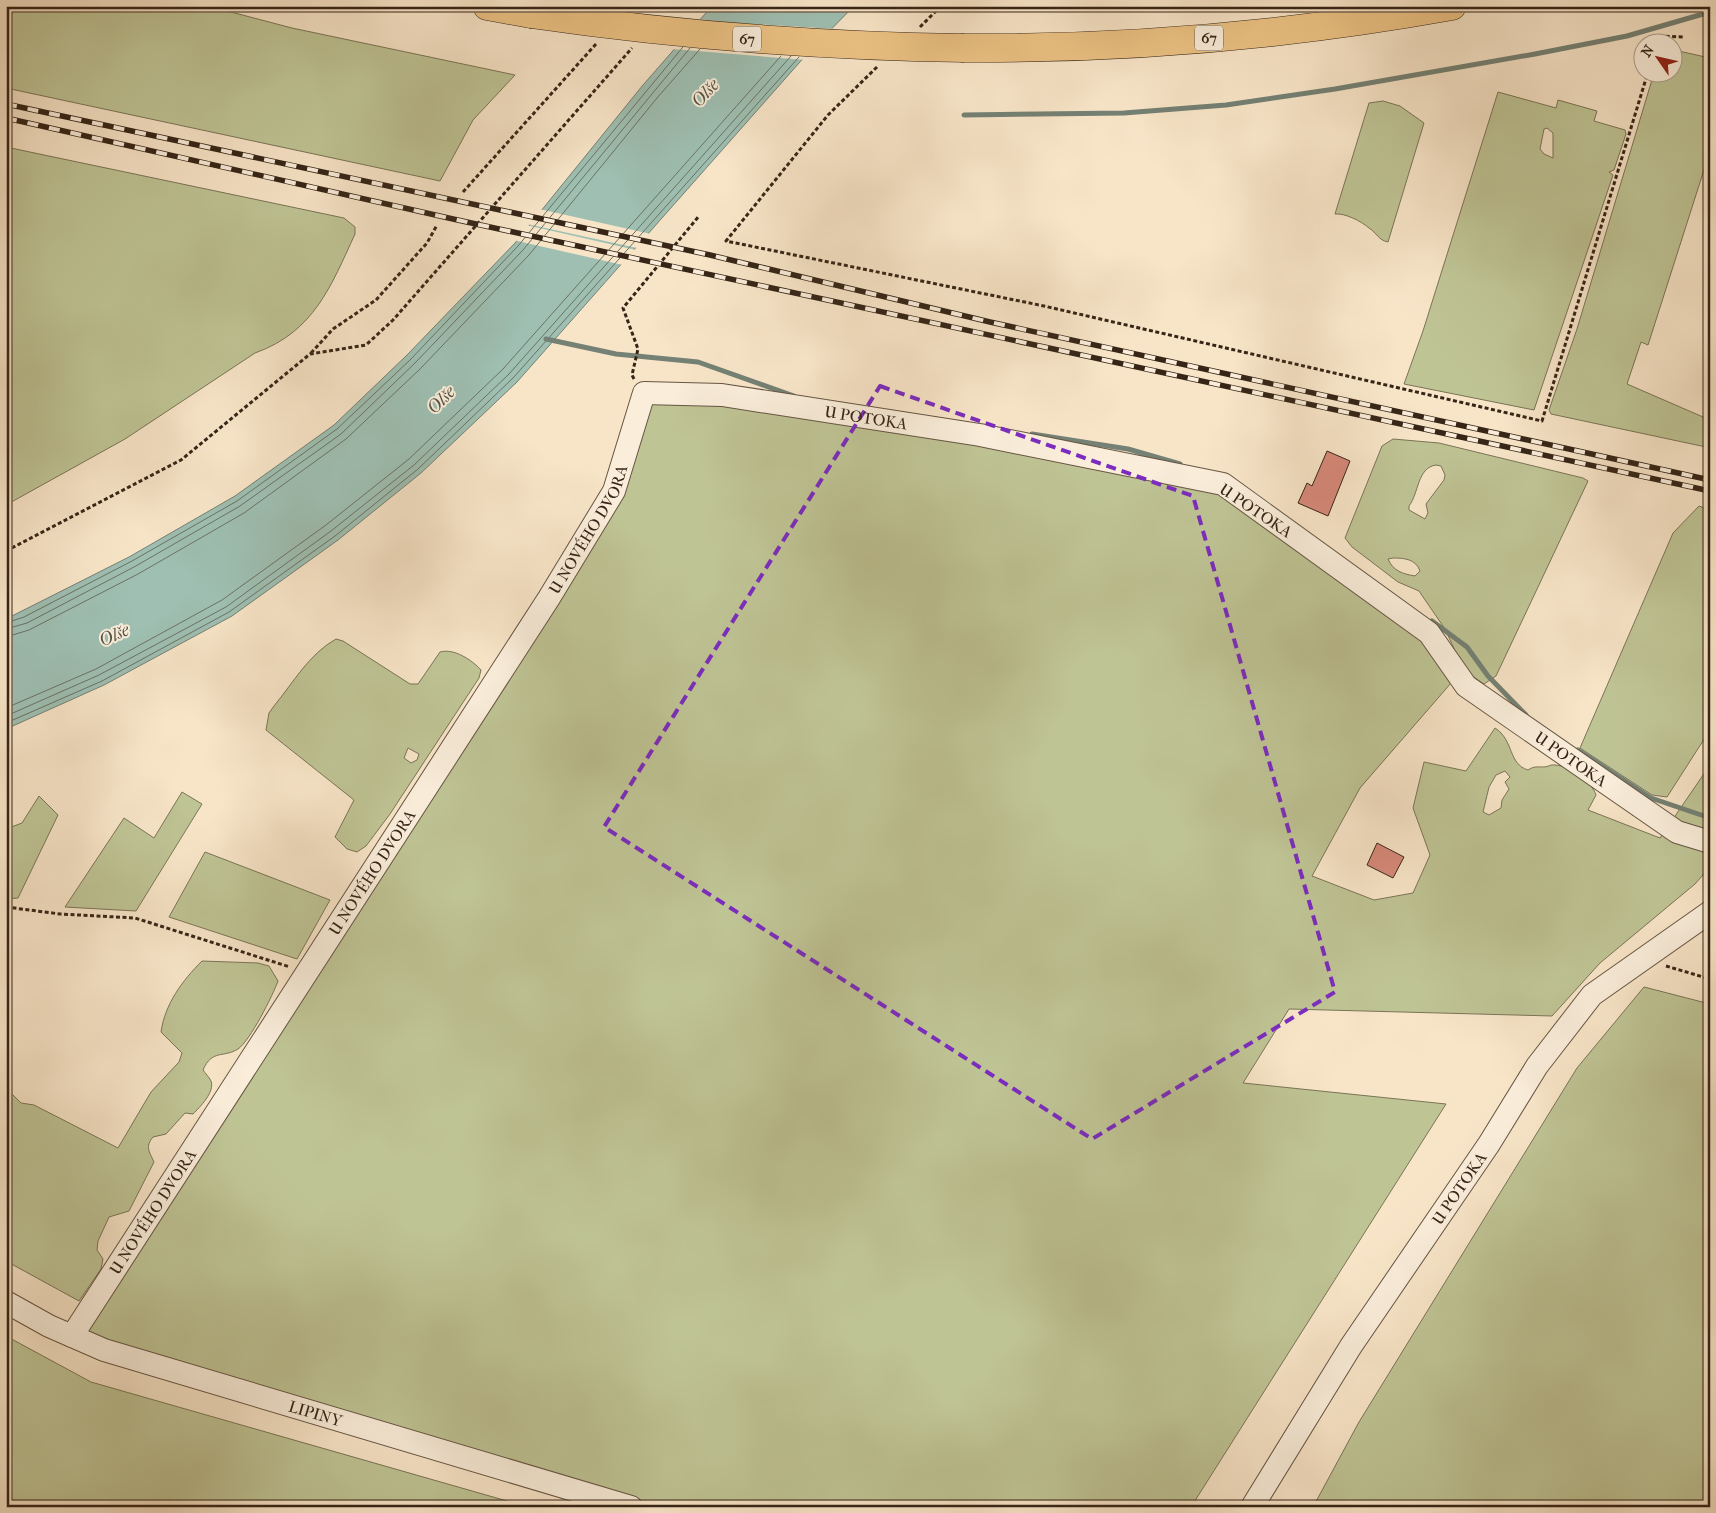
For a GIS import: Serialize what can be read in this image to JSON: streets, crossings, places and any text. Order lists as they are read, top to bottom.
{
  "streets": {
    "main road": ["67"],
    "street": ["U POTOKA", "U NOVÉHO DVORA", "LIPINY"]
  },
  "crossings": [
    ["U POTOKA", "U NOVÉHO DVORA"],
    ["U NOVÉHO DVORA", "LIPINY"]
  ],
  "water": ["Olše"],
  "north": "top left"
}
